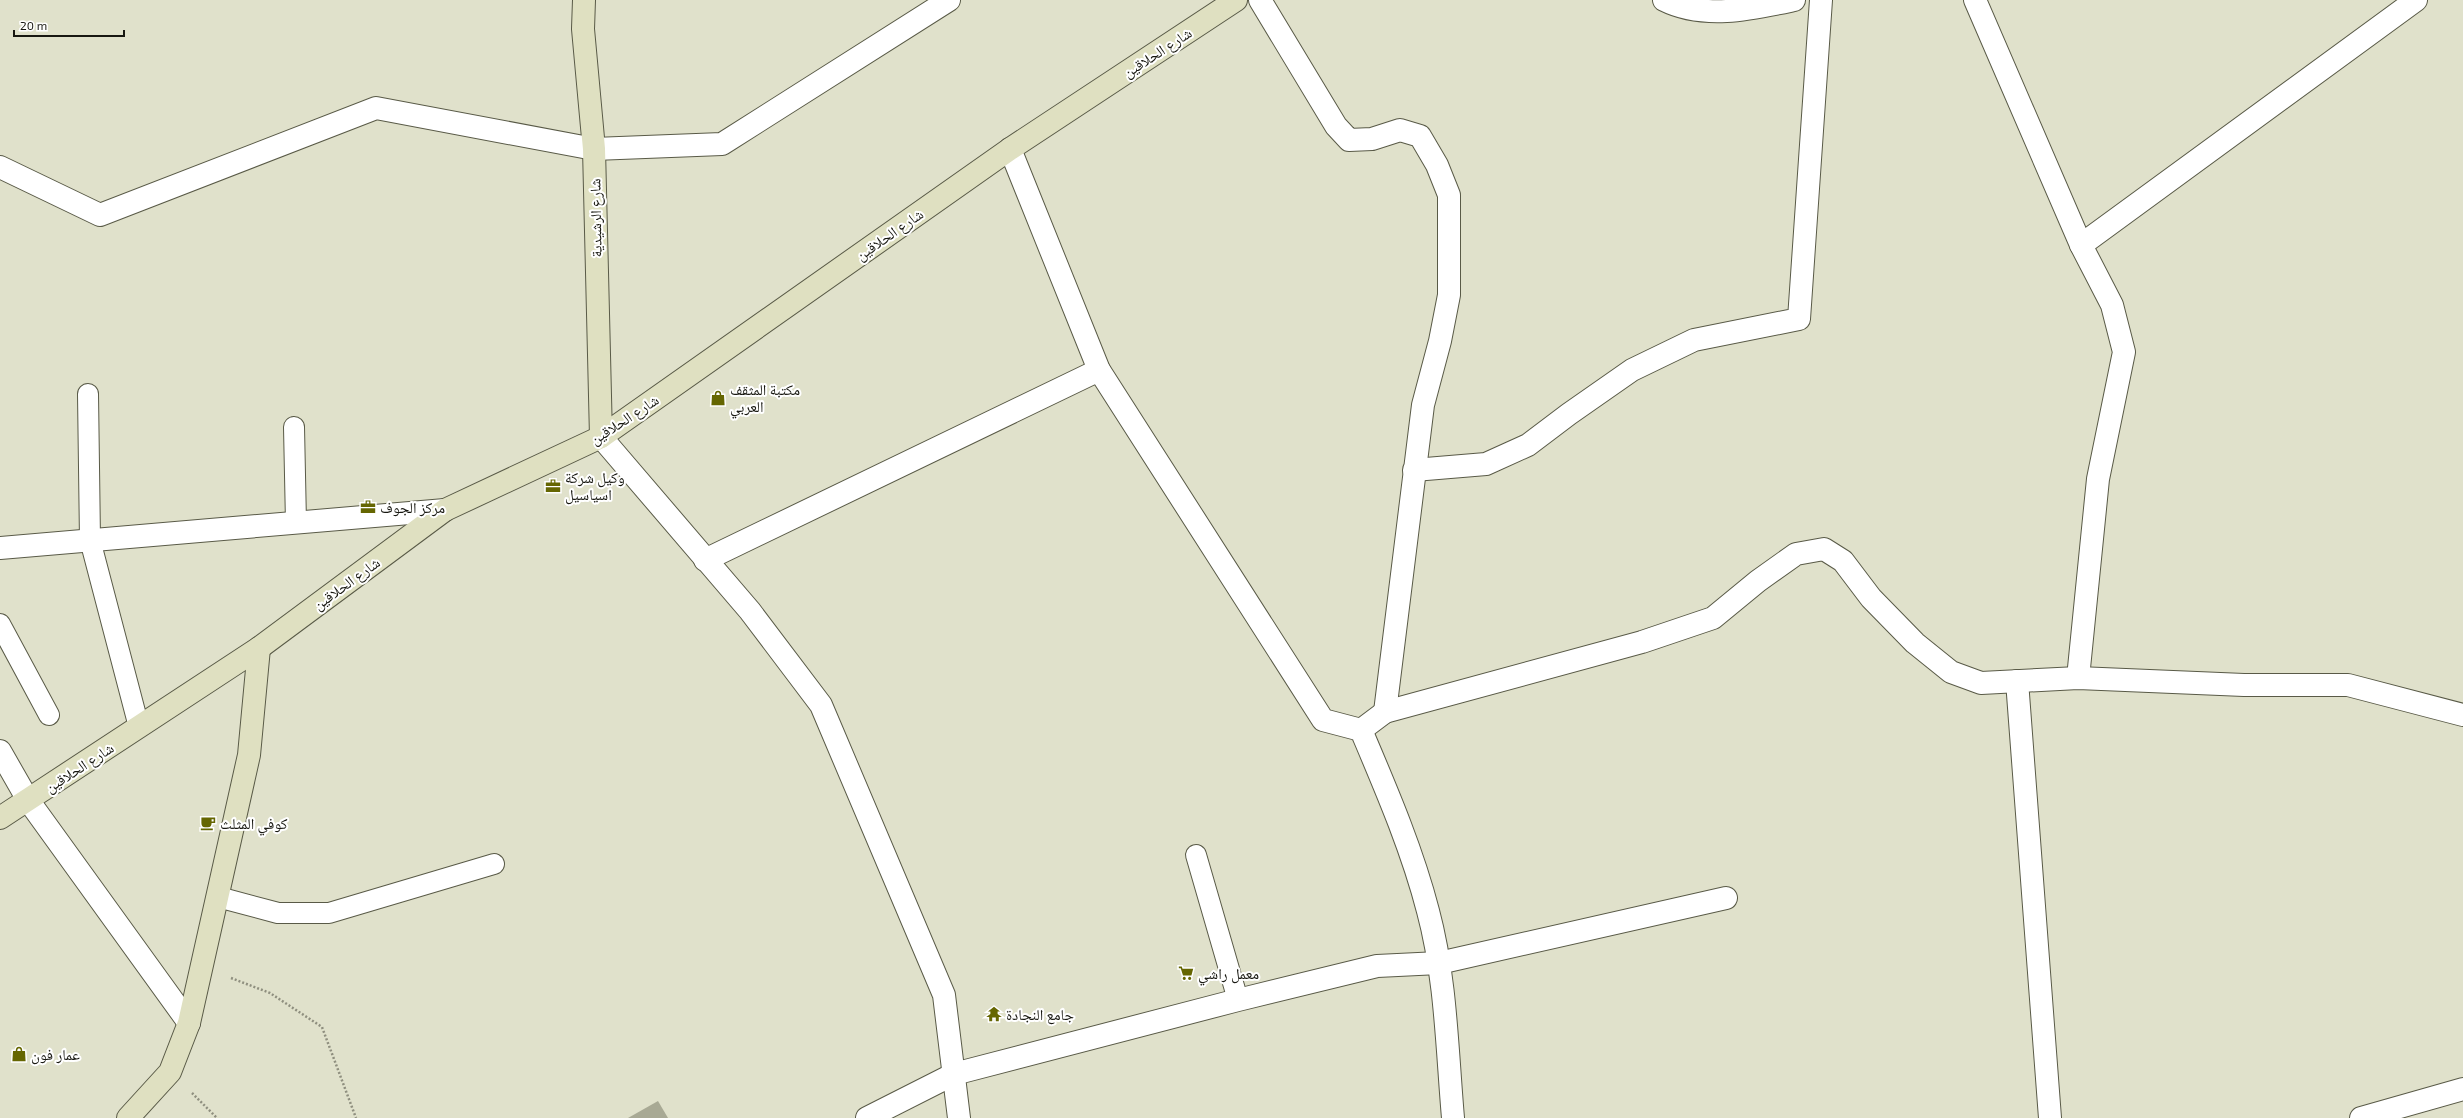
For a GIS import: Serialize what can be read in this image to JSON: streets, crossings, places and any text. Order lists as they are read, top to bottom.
{
  "streets": {
    "main road": ["شارع الحلاقين", "شارع الرشيدية"]
  },
  "crossings": [
    ["شارع الحلاقين", "شارع الرشيدية"]
  ],
  "places": {
    "shop": ["مكتبة المثقف العربي", "عمار فون"],
    "office": ["وكيل شركة اسياسيل", "مركز الجوف"],
    "cafe": ["كوفي المثلث"],
    "supermarket": ["معمل راشي"],
    "temple": ["جامع النجادة"]
  },
  "scale_bar": "20 m"
}
